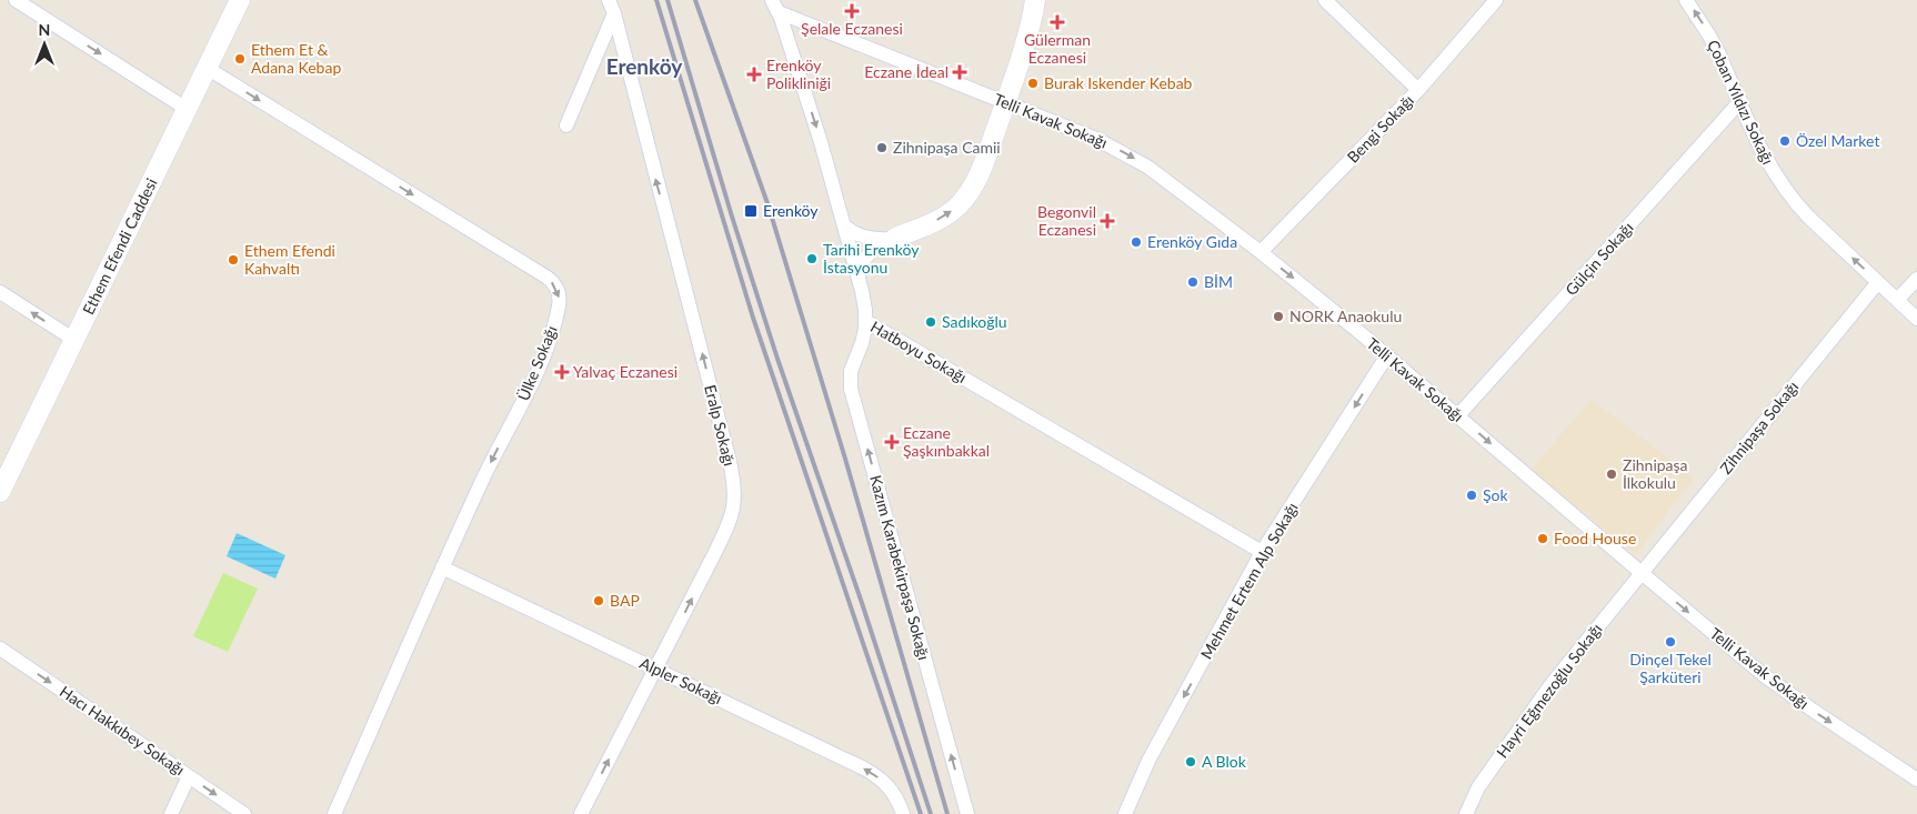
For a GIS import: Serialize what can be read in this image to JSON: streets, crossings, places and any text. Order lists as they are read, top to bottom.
{
  "streets": {
    "main road": ["Ethem Efendi Caddesi"],
    "street": [
      "Çoban Yıldızı Sokağı",
      "Telli Kavak Sokağı",
      "Bengi Sokağı",
      "Gülçin Sokağı",
      "Hatboyu Sokağı",
      "Ülke Sokağı",
      "Eralp Sokağı",
      "Zihnipaşa Sokağı",
      "Kazım Karabekirpaşa Sokağı",
      "Mehmet Ertem Alp Sokağı",
      "Alpler Sokağı",
      "Hayri Eğmezoğlu Sokağı",
      "Hacı Hakkıbey Sokağı"
    ]
  },
  "crossings": [
    ["Çoban Yıldızı Sokağı", "Gülçin Sokağı"],
    ["Çoban Yıldızı Sokağı", "Zihnipaşa Sokağı"],
    ["Telli Kavak Sokağı", "Bengi Sokağı"],
    ["Telli Kavak Sokağı", "Gülçin Sokağı"],
    ["Telli Kavak Sokağı", "Hatboyu Sokağı"],
    ["Telli Kavak Sokağı", "Zihnipaşa Sokağı"],
    ["Telli Kavak Sokağı", "Mehmet Ertem Alp Sokağı"],
    ["Telli Kavak Sokağı", "Hayri Eğmezoğlu Sokağı"],
    ["Ethem Efendi Caddesi", "Ülke Sokağı"],
    ["Hatboyu Sokağı", "Kazım Karabekirpaşa Sokağı"],
    ["Hatboyu Sokağı", "Mehmet Ertem Alp Sokağı"],
    ["Ülke Sokağı", "Alpler Sokağı"],
    ["Eralp Sokağı", "Alpler Sokağı"],
    ["Zihnipaşa Sokağı", "Hayri Eğmezoğlu Sokağı"]
  ],
  "one_way": [
    "Çoban Yıldızı Sokağı",
    "Telli Kavak Sokağı",
    "Eralp Sokağı",
    "Kazım Karabekirpaşa Sokağı",
    "Mehmet Ertem Alp Sokağı",
    "Alpler Sokağı",
    "Hacı Hakkıbey Sokağı"
  ],
  "districts": ["Erenköy"],
  "places": {
    "health": [
      "Şelale Eczanesi",
      "Gülerman Eczanesi",
      "Eczane İdeal",
      "Erenköy Polikliniği",
      "Begonvil Eczanesi",
      "Yalvaç Eczanesi",
      "Eczane Şaşkınbakkal"
    ],
    "other": [
      "Ethem Et & Adana Kebap",
      "Burak Iskender Kebab",
      "Özel Market",
      "Zihnipaşa Camii",
      "Erenköy Gıda",
      "Tarihi Erenköy İstasyonu",
      "Ethem Efendi Kahvaltı",
      "BİM",
      "NORK Anaokulu",
      "Sadıkoğlu",
      "Zihnipaşa İlkokulu",
      "Şok",
      "Food House",
      "BAP",
      "Dinçel Tekel Şarküteri",
      "A Blok"
    ],
    "transit": ["Erenköy"]
  },
  "north": "top"
}
